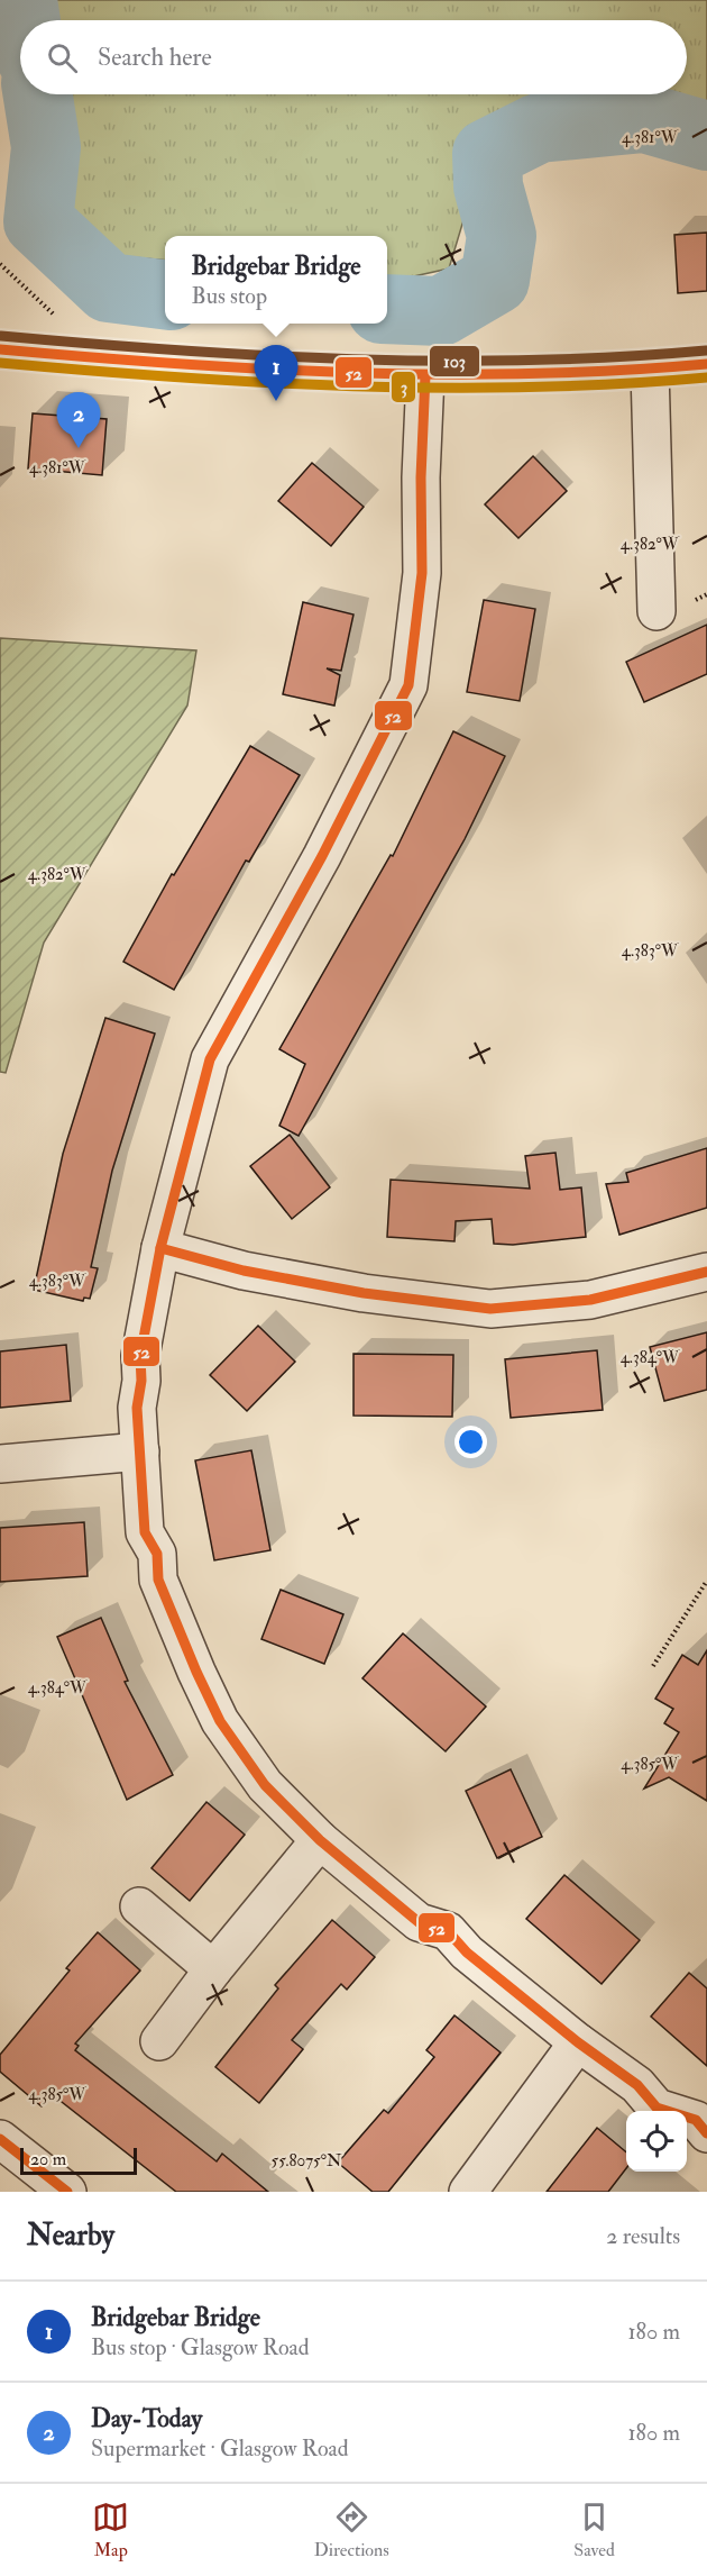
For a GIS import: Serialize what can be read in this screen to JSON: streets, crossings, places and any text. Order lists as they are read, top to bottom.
{
  "lines": ["transit line 103", "transit line 52", "transit line 3"],
  "scale_bar": "20 m",
  "page": {
    "search": "Search here",
    "popup": ["Bridgebar Bridge", "Bus stop"],
    "pins": ["1", "2"],
    "scale": "20 m",
    "heading": ["Nearby", "2 results"],
    "list": [
      {
        "mark": "1",
        "name": "Bridgebar Bridge",
        "note": "Bus stop · Glasgow Road",
        "value": "180 m"
      },
      {
        "mark": "2",
        "name": "Day-Today",
        "note": "Supermarket · Glasgow Road",
        "value": "180 m"
      }
    ],
    "nav": ["Map", "Directions", "Saved"]
  },
  "coordinates": [
    "4.381°W",
    "4.382°W",
    "4.383°W",
    "4.384°W",
    "4.385°W",
    "55.8075°N"
  ]
}
